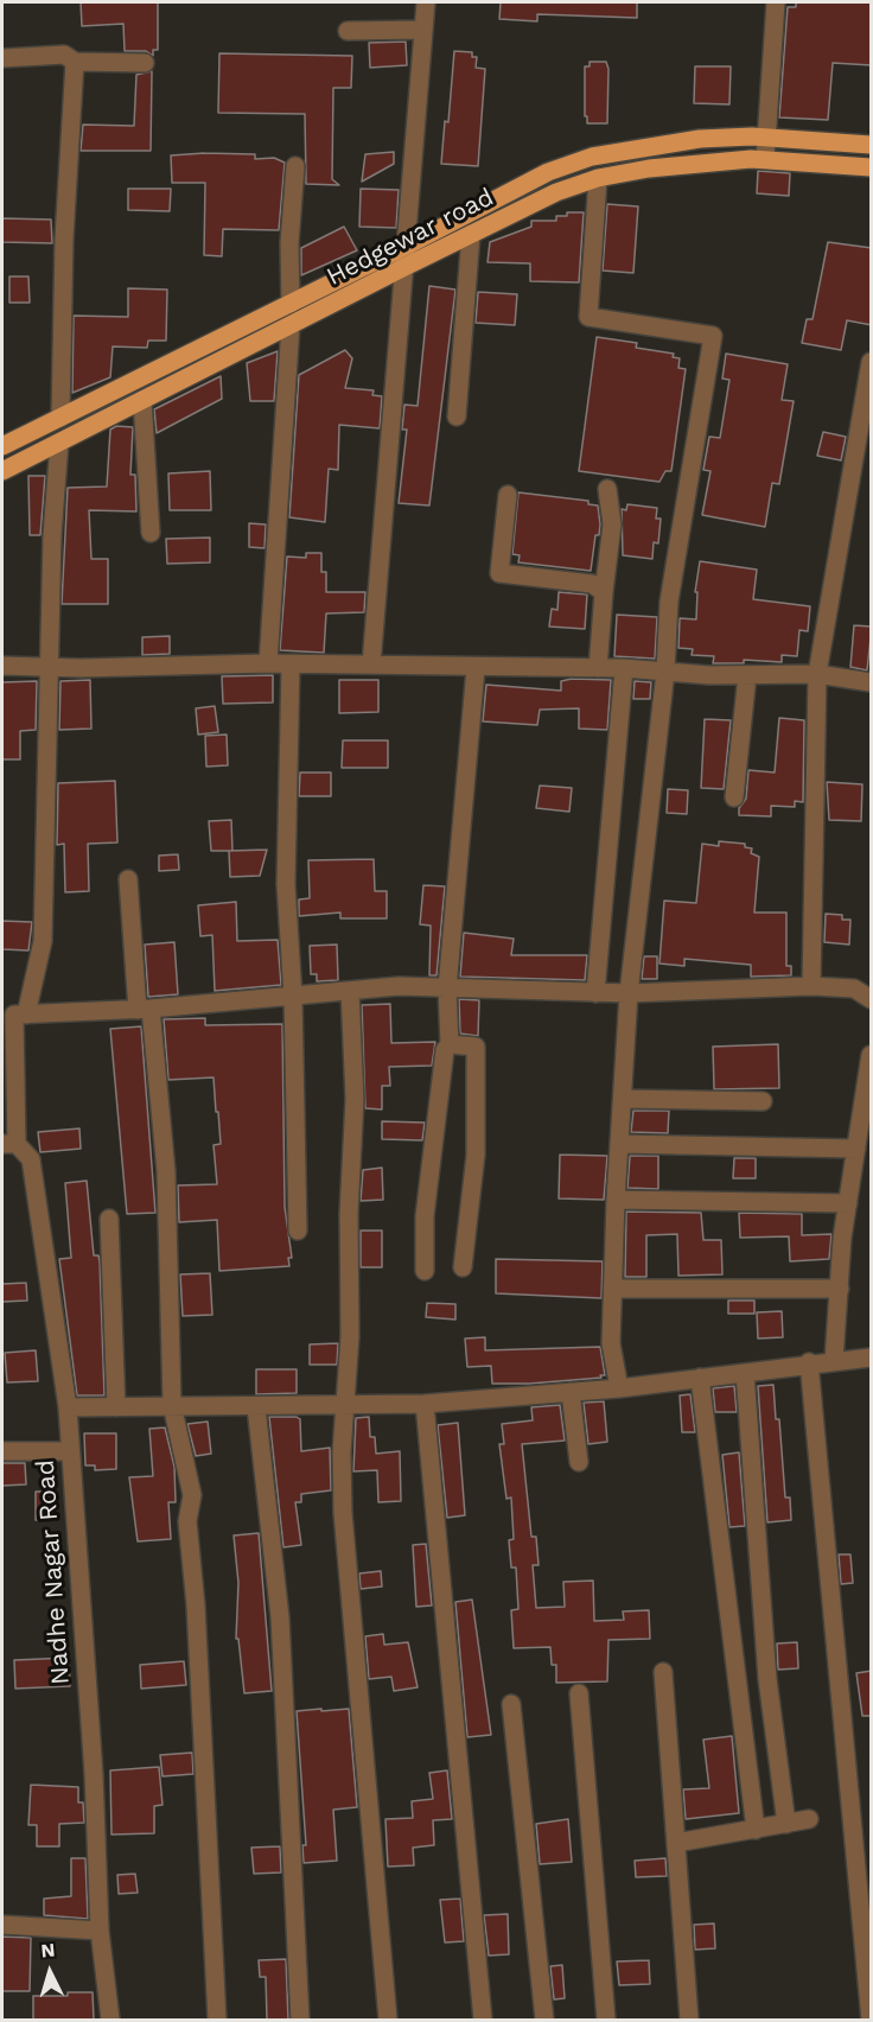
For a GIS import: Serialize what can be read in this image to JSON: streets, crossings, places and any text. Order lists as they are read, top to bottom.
{
  "streets": {
    "main road": ["Hedgewar road"],
    "street": ["Nadhe Nagar Road"]
  },
  "north": "top"
}
